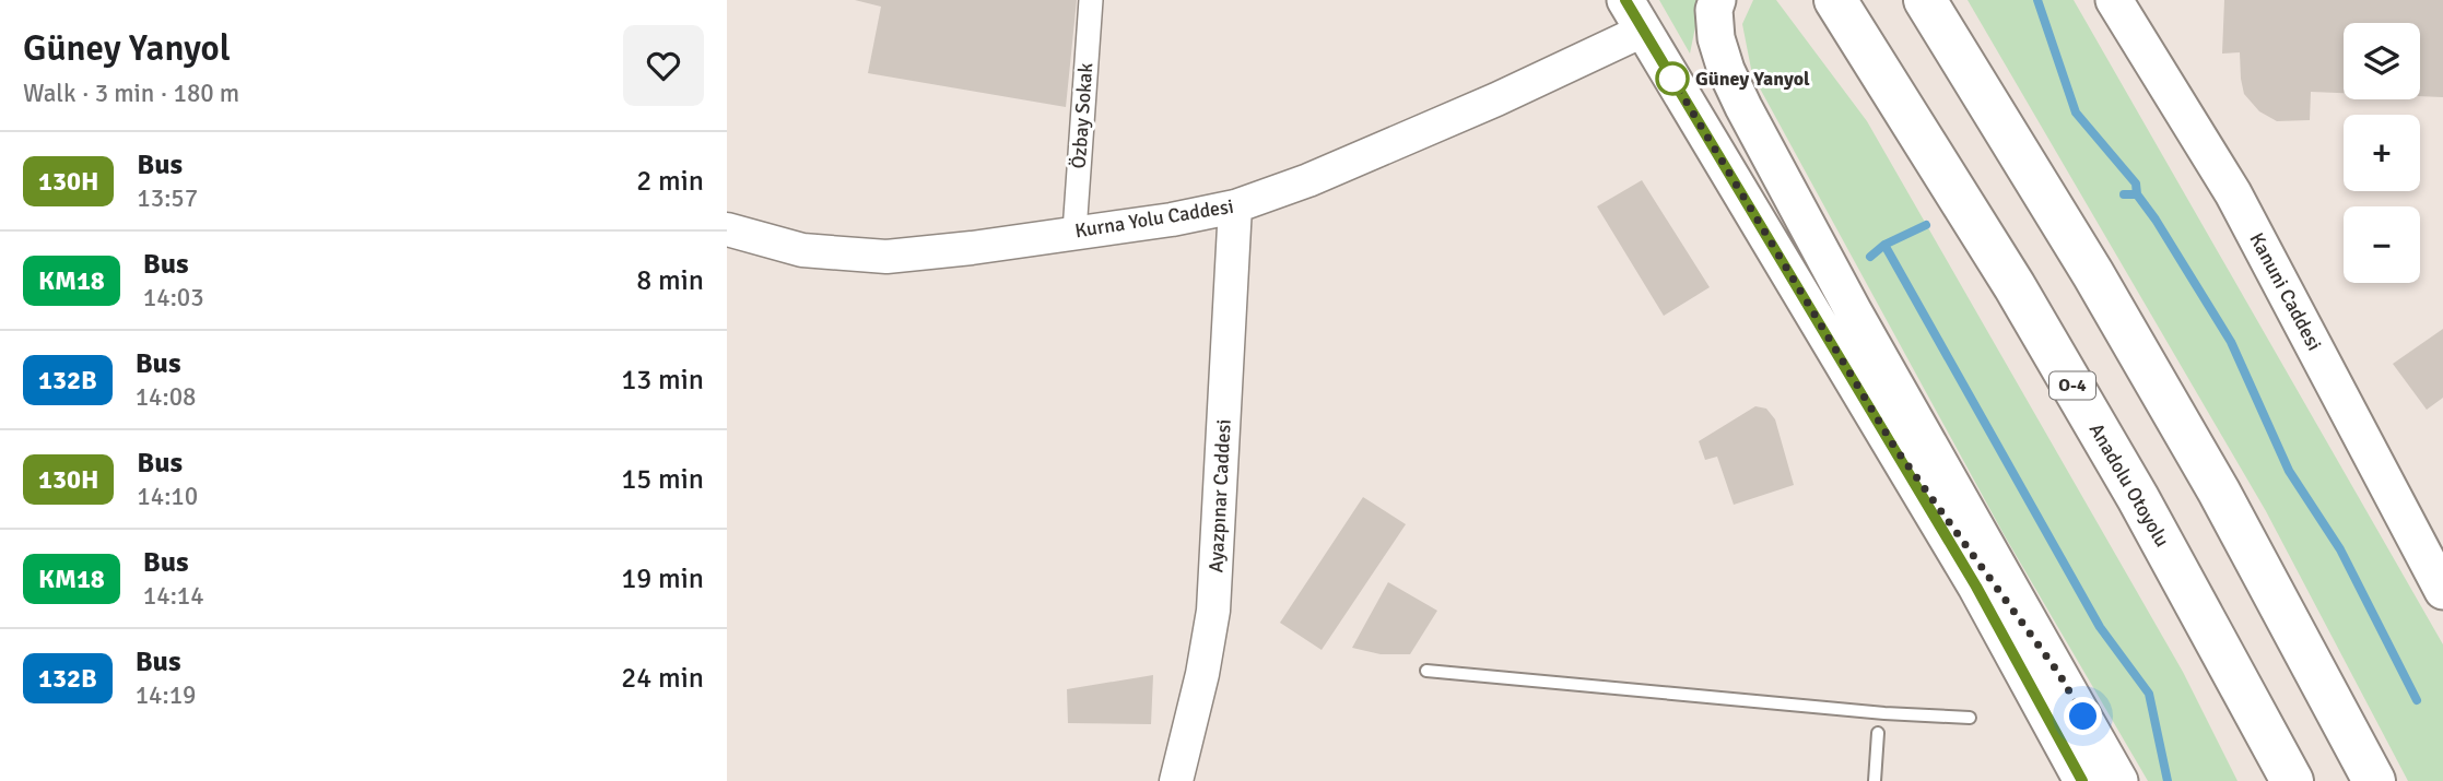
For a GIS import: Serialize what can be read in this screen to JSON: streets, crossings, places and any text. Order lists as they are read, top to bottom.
{
  "streets": {
    "highway": ["O-4", "Anadolu Otoyolu"],
    "main road": ["Kanuni Caddesi"],
    "street": ["Özbay Sokak", "Kurna Yolu Caddesi", "Ayazpınar Caddesi"]
  },
  "crossings": [
    ["Özbay Sokak", "Kurna Yolu Caddesi"],
    ["Kurna Yolu Caddesi", "Ayazpınar Caddesi"]
  ],
  "places": ["Güney Yanyol"],
  "lines": ["bus line 130H"],
  "page": {
    "heading": ["Güney Yanyol", "Walk · 3 min · 180 m"],
    "map_buttons": ["+", "−"],
    "list": [
      {
        "mark": "130H",
        "name": "Bus",
        "note": "13:57",
        "value": "2 min"
      },
      {
        "mark": "KM18",
        "name": "Bus",
        "note": "14:03",
        "value": "8 min"
      },
      {
        "mark": "132B",
        "name": "Bus",
        "note": "14:08",
        "value": "13 min"
      },
      {
        "mark": "130H",
        "name": "Bus",
        "note": "14:10",
        "value": "15 min"
      },
      {
        "mark": "KM18",
        "name": "Bus",
        "note": "14:14",
        "value": "19 min"
      },
      {
        "mark": "132B",
        "name": "Bus",
        "note": "14:19",
        "value": "24 min"
      }
    ]
  }
}
